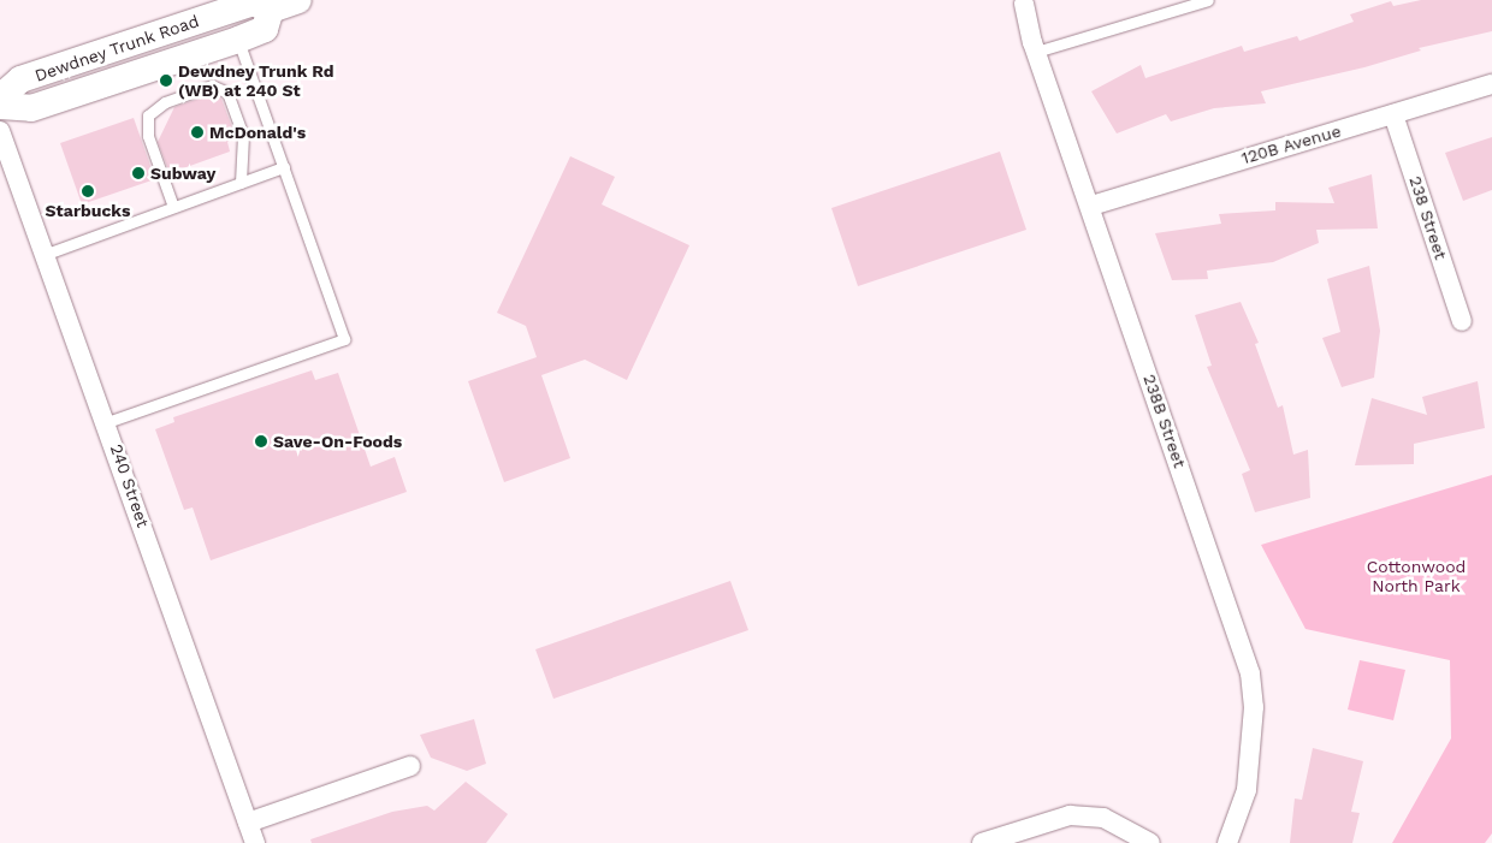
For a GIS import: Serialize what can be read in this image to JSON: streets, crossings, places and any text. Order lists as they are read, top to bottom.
{
  "streets": {
    "main road": ["Dewdney Trunk Road"],
    "street": [
      "120B Avenue",
      "238 Street",
      "238B Street",
      "240 Street"
    ]
  },
  "crossings": [
    ["120B Avenue", "238 Street"],
    ["120B Avenue", "238B Street"]
  ],
  "parks": ["Cottonwood North Park"],
  "places": [
    "Dewdney Trunk Rd (WB) at 240 St",
    "McDonald's",
    "Subway",
    "Starbucks",
    "Save-On-Foods"
  ]
}
